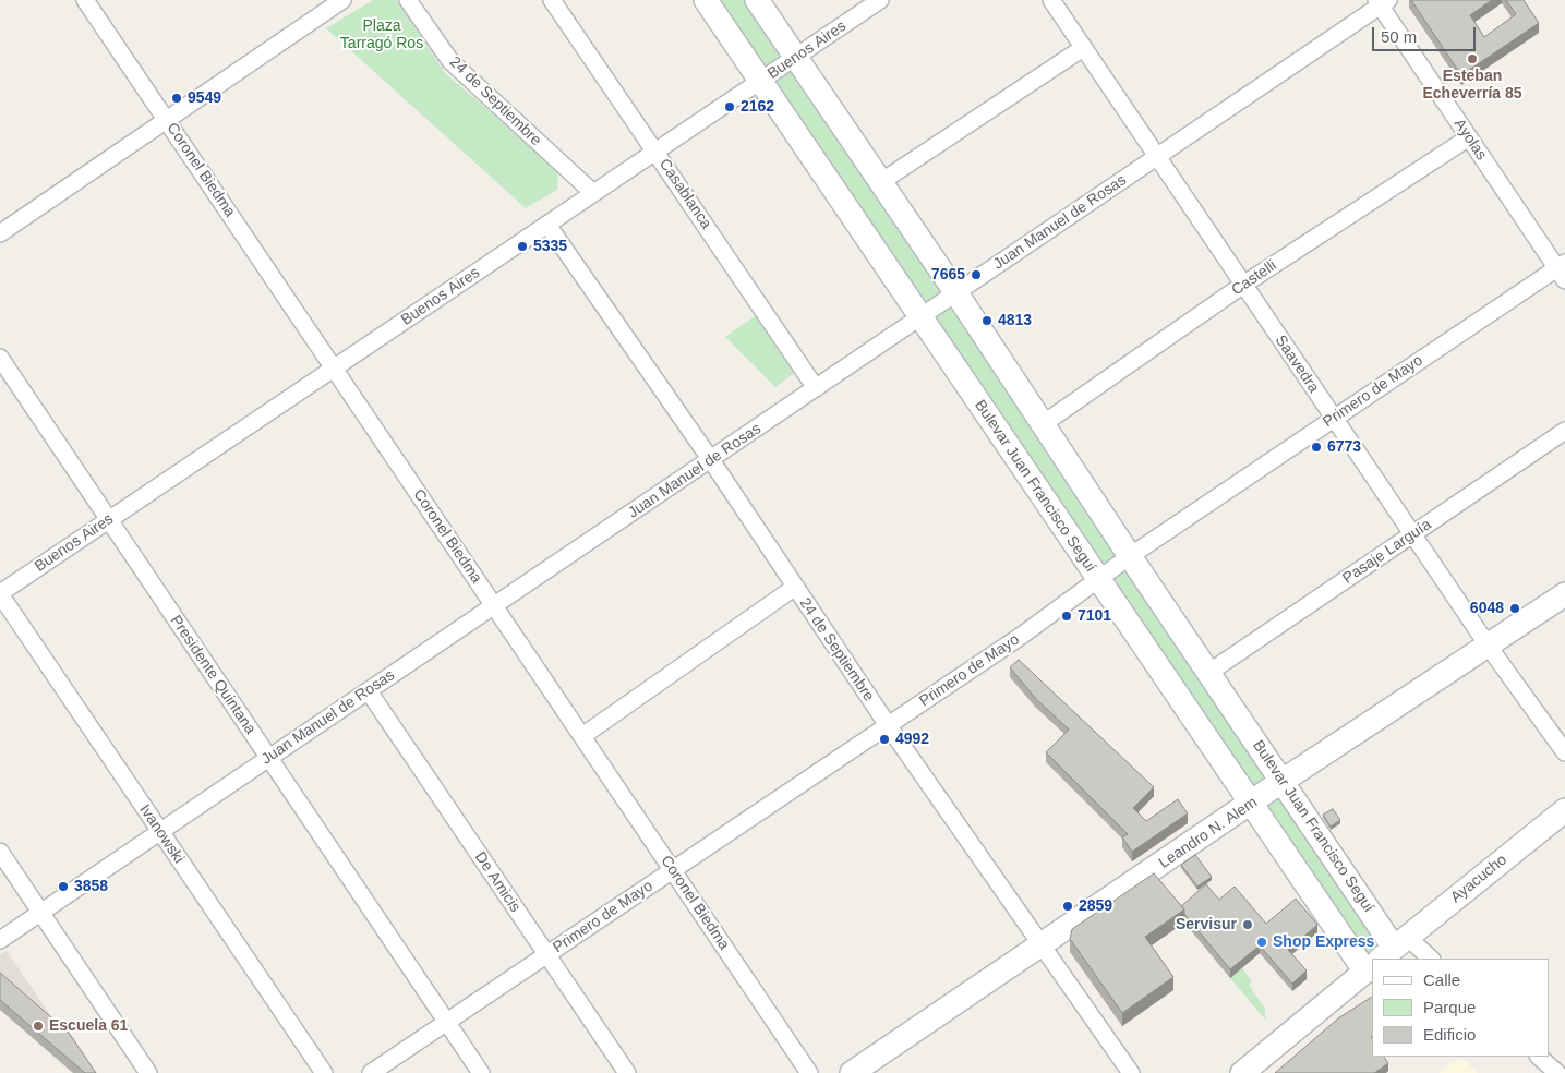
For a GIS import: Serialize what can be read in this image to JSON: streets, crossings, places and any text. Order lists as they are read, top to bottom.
{
  "streets": {
    "main road": ["Bulevar Juan Francisco Seguí", "Leandro N. Alem", "Ayacucho"],
    "street": [
      "Buenos Aires",
      "24 de Septiembre",
      "Ayolas",
      "Coronel Biedma",
      "Casablanca",
      "Juan Manuel de Rosas",
      "Castelli",
      "Saavedra",
      "Primero de Mayo",
      "Pasaje Larguía",
      "Presidente Quintana",
      "Ivanowski",
      "De Amicis"
    ]
  },
  "crossings": [
    ["Buenos Aires", "24 de Septiembre"],
    ["Buenos Aires", "Coronel Biedma"],
    ["Buenos Aires", "Casablanca"],
    ["Buenos Aires", "Bulevar Juan Francisco Seguí"],
    ["Buenos Aires", "Presidente Quintana"],
    ["Buenos Aires", "Ivanowski"],
    ["24 de Septiembre", "Juan Manuel de Rosas"],
    ["24 de Septiembre", "Primero de Mayo"],
    ["24 de Septiembre", "Leandro N. Alem"],
    ["Ayolas", "Juan Manuel de Rosas"],
    ["Ayolas", "Castelli"],
    ["Ayolas", "Primero de Mayo"],
    ["Coronel Biedma", "Juan Manuel de Rosas"],
    ["Coronel Biedma", "Primero de Mayo"],
    ["Casablanca", "Juan Manuel de Rosas"],
    ["Juan Manuel de Rosas", "Saavedra"],
    ["Juan Manuel de Rosas", "Bulevar Juan Francisco Seguí"],
    ["Juan Manuel de Rosas", "Presidente Quintana"],
    ["Juan Manuel de Rosas", "Ivanowski"],
    ["Juan Manuel de Rosas", "De Amicis"],
    ["Castelli", "Saavedra"],
    ["Castelli", "Bulevar Juan Francisco Seguí"],
    ["Saavedra", "Primero de Mayo"],
    ["Saavedra", "Pasaje Larguía"],
    ["Saavedra", "Leandro N. Alem"],
    ["Primero de Mayo", "Bulevar Juan Francisco Seguí"],
    ["Primero de Mayo", "Presidente Quintana"],
    ["Primero de Mayo", "De Amicis"],
    ["Bulevar Juan Francisco Seguí", "Pasaje Larguía"],
    ["Bulevar Juan Francisco Seguí", "Leandro N. Alem"],
    ["Bulevar Juan Francisco Seguí", "Ayacucho"]
  ],
  "parks": ["Plaza Tarragó Ros"],
  "places": [
    "Esteban Echeverría 85",
    "9549",
    "2162",
    "5335",
    "7665",
    "4813",
    "6773",
    "6048",
    "7101",
    "4992",
    "3858",
    "2859",
    "Servisur",
    "Shop Express",
    "Escuela 61"
  ],
  "legend": ["Calle", "Parque", "Edificio"],
  "scale_bar": "50 m"
}
